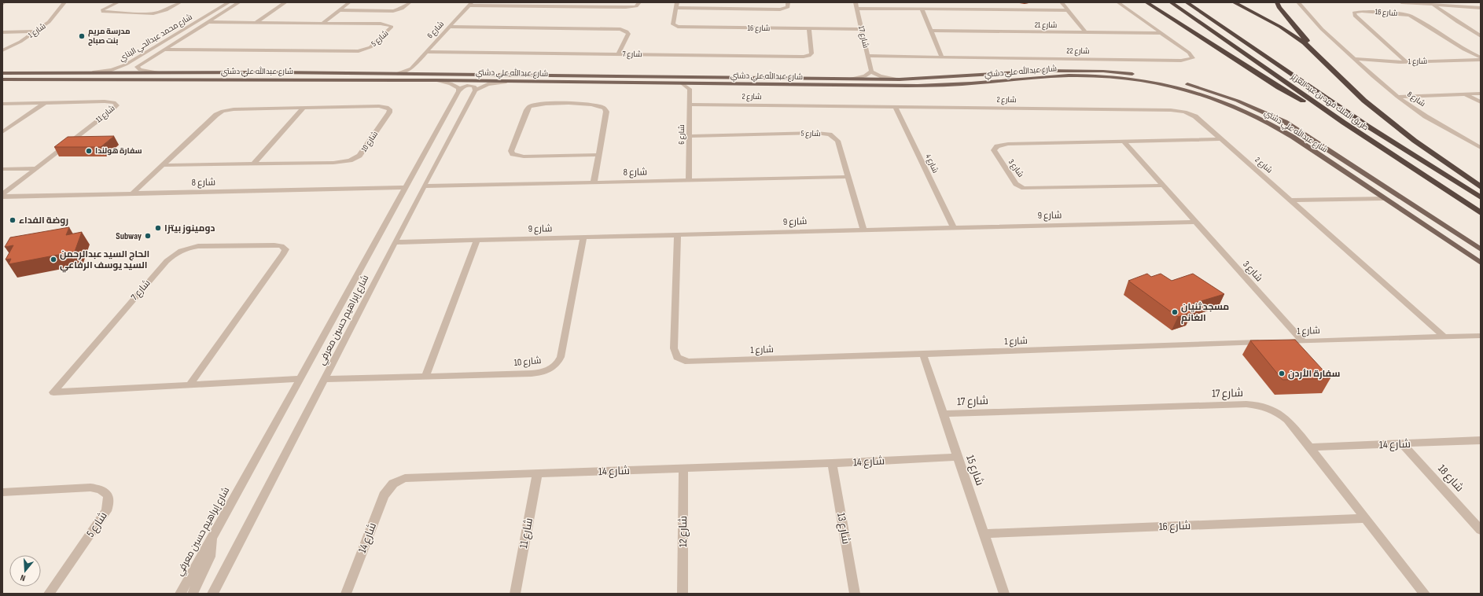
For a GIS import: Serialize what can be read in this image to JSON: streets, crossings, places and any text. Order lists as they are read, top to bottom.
{
  "streets": {
    "highway": ["طريق الملك فهد بن عبد العزيز"],
    "main road": ["شارع عبدالله علي دشتي"],
    "street": [
      "شارع 16",
      "شارع 21",
      "شارع 6",
      "شارع 1",
      "شارع 17",
      "شارع محمد عبدالحي البناي",
      "شارع 5",
      "شارع 22",
      "شارع 7",
      "شارع 2",
      "شارع 8",
      "شارع 11",
      "شارع 10",
      "شارع 4",
      "شارع 3",
      "شارع 9",
      "شارع إبراهيم حسين معرفي",
      "شارع 14",
      "شارع 15",
      "شارع 18",
      "شارع 13",
      "شارع 12"
    ]
  },
  "crossings": [
    ["شارع 16", "شارع 1"],
    ["شارع 16", "شارع 17"],
    ["شارع 16", "شارع 7"],
    ["شارع 16", "شارع 15"],
    ["شارع 21", "شارع 22"],
    ["شارع 6", "شارع 5"],
    ["شارع 6", "شارع 7"],
    ["شارع 6", "شارع عبدالله علي دشتي"],
    ["شارع 6", "شارع 2"],
    ["شارع 6", "شارع 8"],
    ["شارع 1", "شارع 2"],
    ["شارع 1", "شارع 3"],
    ["شارع 1", "شارع 9"],
    ["شارع 1", "شارع 15"],
    ["شارع 17", "شارع 22"],
    ["شارع 17", "شارع 14"],
    ["شارع 17", "شارع 15"],
    ["شارع محمد عبدالحي البناي", "شارع 5"],
    ["شارع محمد عبدالحي البناي", "شارع عبدالله علي دشتي"],
    ["شارع 5", "شارع 8"],
    ["شارع 5", "شارع 9"],
    ["شارع 7", "شارع إبراهيم حسين معرفي"],
    ["شارع 2", "شارع 4"],
    ["شارع 2", "شارع 3"],
    ["شارع 8", "شارع 10"],
    ["شارع 8", "شارع إبراهيم حسين معرفي"],
    ["شارع 11", "شارع 14"],
    ["شارع 10", "شارع 9"],
    ["شارع 10", "شارع إبراهيم حسين معرفي"],
    ["شارع 4", "شارع 9"],
    ["شارع 3", "شارع 9"],
    ["شارع 9", "شارع إبراهيم حسين معرفي"],
    ["شارع 14", "شارع 15"],
    ["شارع 14", "شارع 18"],
    ["شارع 14", "شارع 13"],
    ["شارع 14", "شارع 12"]
  ],
  "places": [
    "مدرسة مريم بنت صباح",
    "سفارة هولندا",
    "روضة الفداء",
    "دومينوز بيتزا",
    "Subway",
    "الحاج السيد عبدالرحمن السيد يوسف الرفاعي",
    "مسجد ثنيان الغانم",
    "سفارة الأردن"
  ],
  "north": "bottom"
}
